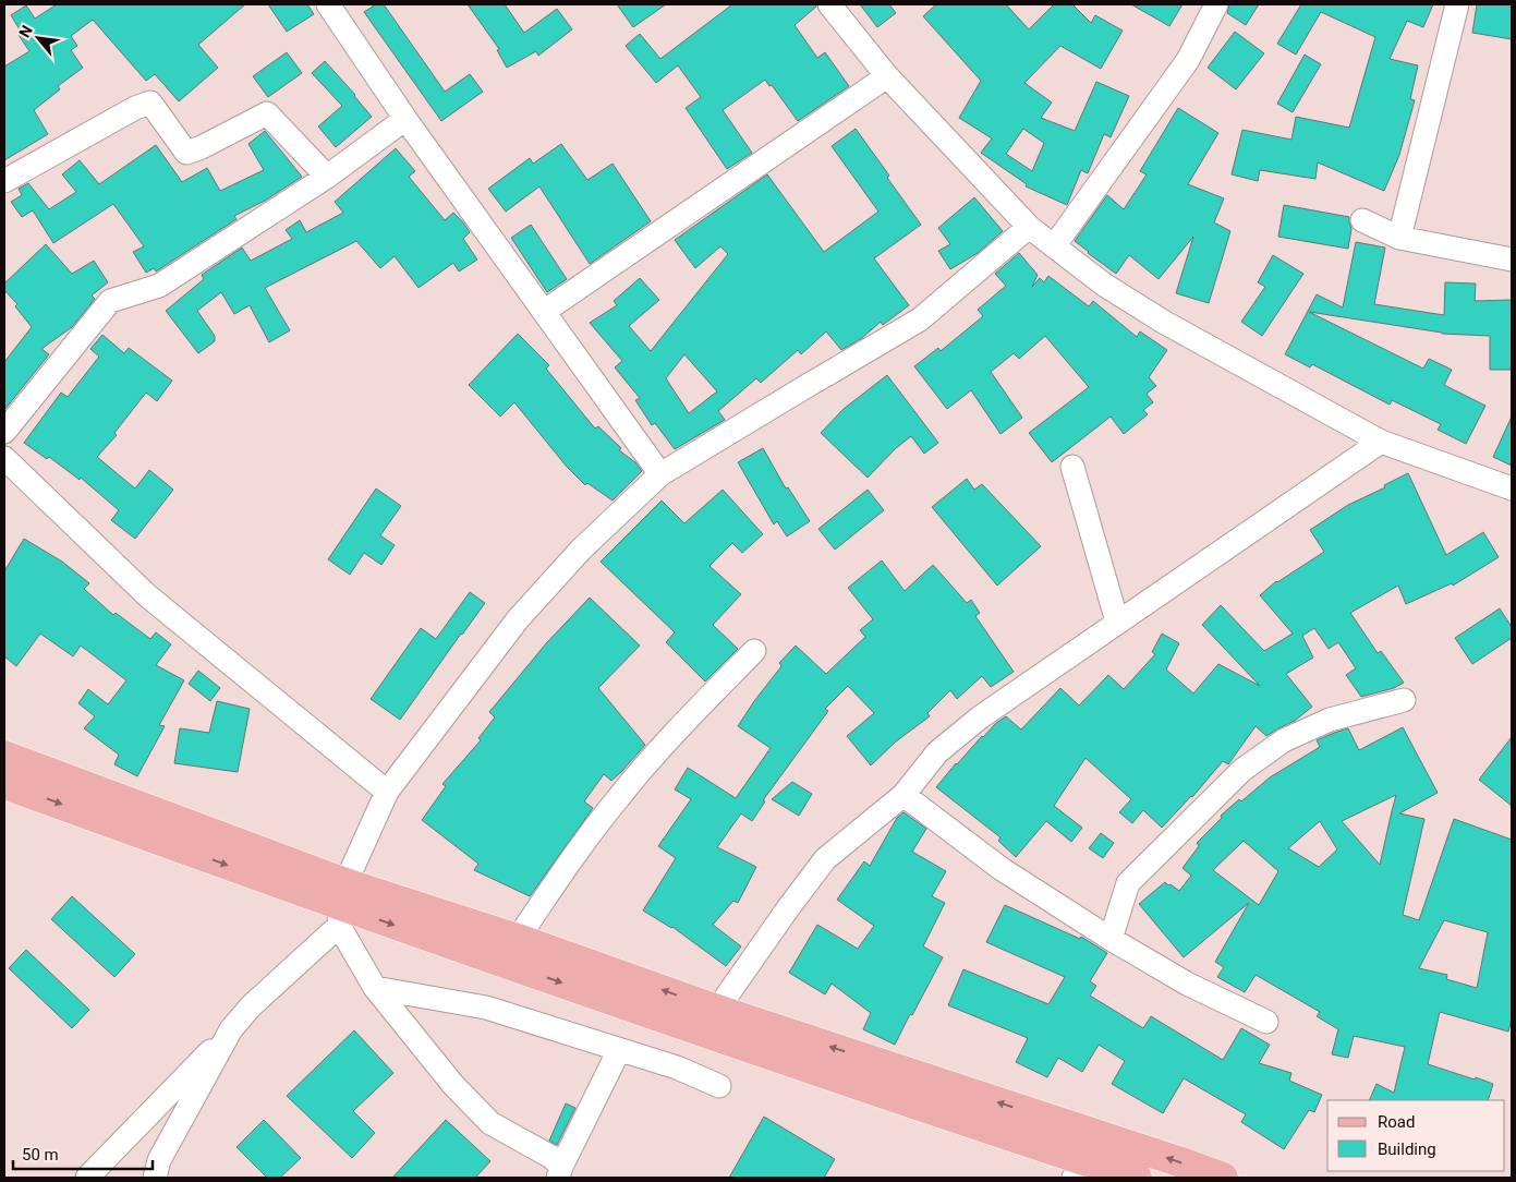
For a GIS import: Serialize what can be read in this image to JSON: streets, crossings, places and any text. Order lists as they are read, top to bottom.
{
  "legend": ["Road", "Building"],
  "scale_bar": "50 m",
  "north": "top left"
}
